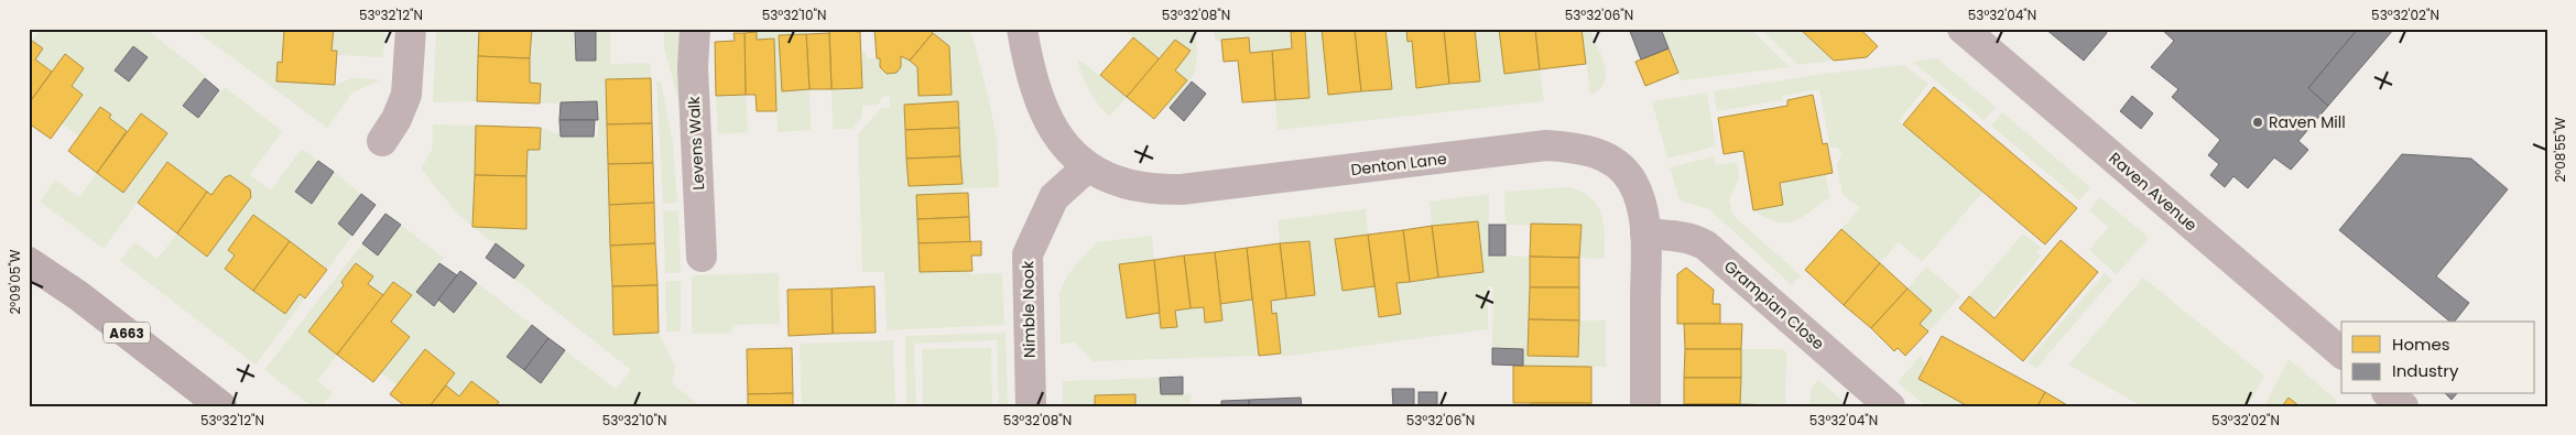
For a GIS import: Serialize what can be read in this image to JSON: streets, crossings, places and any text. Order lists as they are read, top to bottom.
{
  "streets": {
    "highway": ["A663"],
    "street": [
      "Levens Walk",
      "Denton Lane",
      "Raven Avenue",
      "Grampian Close",
      "Nimble Nook"
    ]
  },
  "crossings": [
    ["Denton Lane", "Grampian Close"],
    ["Denton Lane", "Nimble Nook"]
  ],
  "places": ["Raven Mill"],
  "legend": ["Homes", "Industry"],
  "coordinates": [
    "53°32'12\"N",
    "53°32'10\"N",
    "53°32'08\"N",
    "53°32'06\"N",
    "53°32'04\"N",
    "53°32'02\"N",
    "2°08'55\"W",
    "2°09'05\"W"
  ]
}
